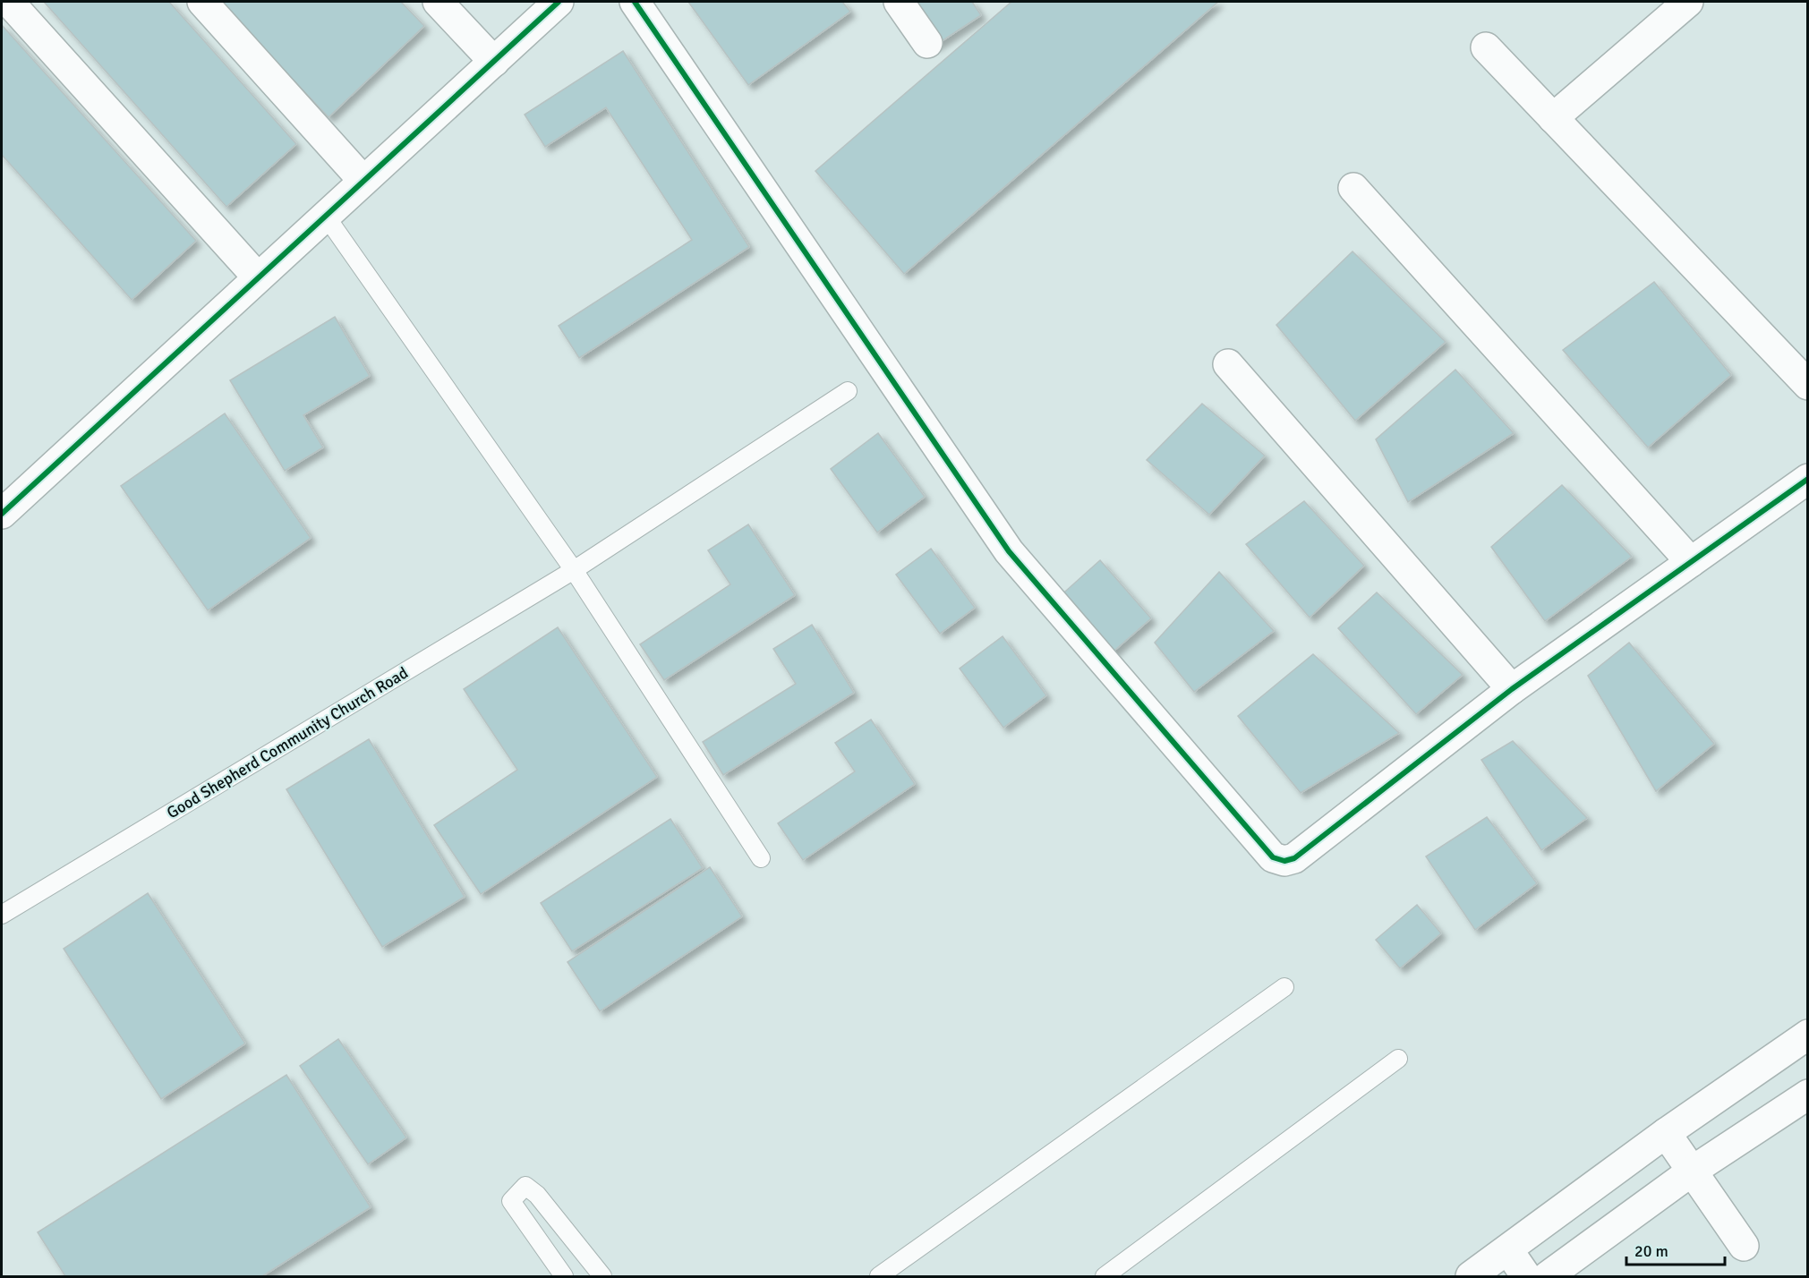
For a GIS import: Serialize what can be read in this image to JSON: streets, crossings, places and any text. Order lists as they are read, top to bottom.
{
  "streets": {
    "lane": ["Good Shepherd Community Church Road"]
  },
  "scale_bar": "20 m"
}
